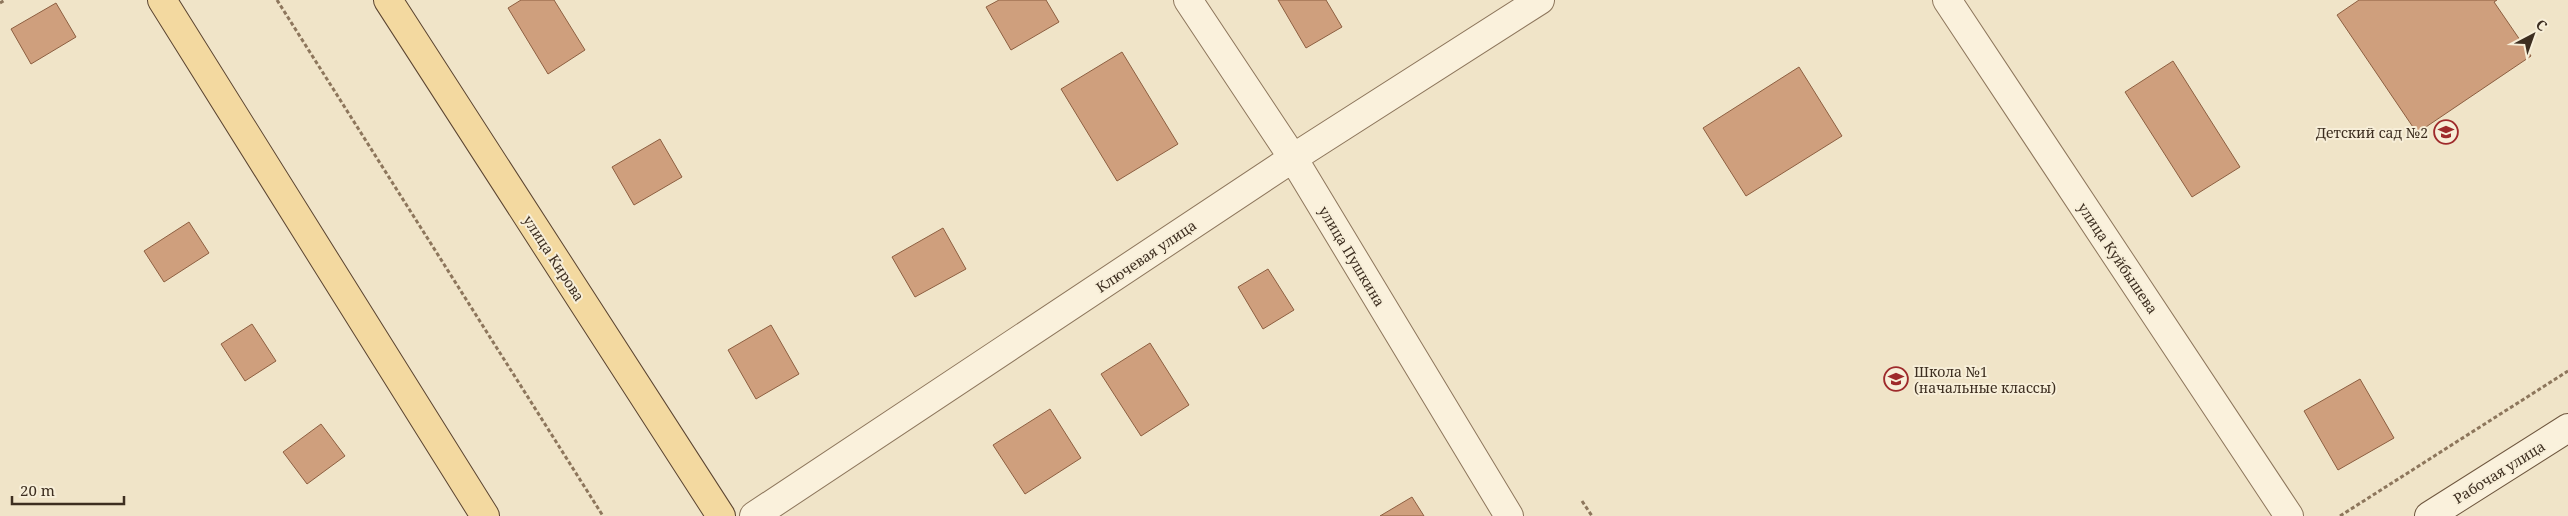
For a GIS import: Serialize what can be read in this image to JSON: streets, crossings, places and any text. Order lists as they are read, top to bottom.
{
  "streets": {
    "main road": ["улица Кирова"],
    "street": [
      "Ключевая улица",
      "улица Пушкина",
      "улица Куйбышева",
      "Рабочая улица"
    ]
  },
  "crossings": [
    ["Ключевая улица", "улица Пушкина"]
  ],
  "places": {
    "school or university": ["Детский сад №2", "Школа №1 (начальные классы)"]
  },
  "scale_bar": "20 m",
  "north": "top right"
}
